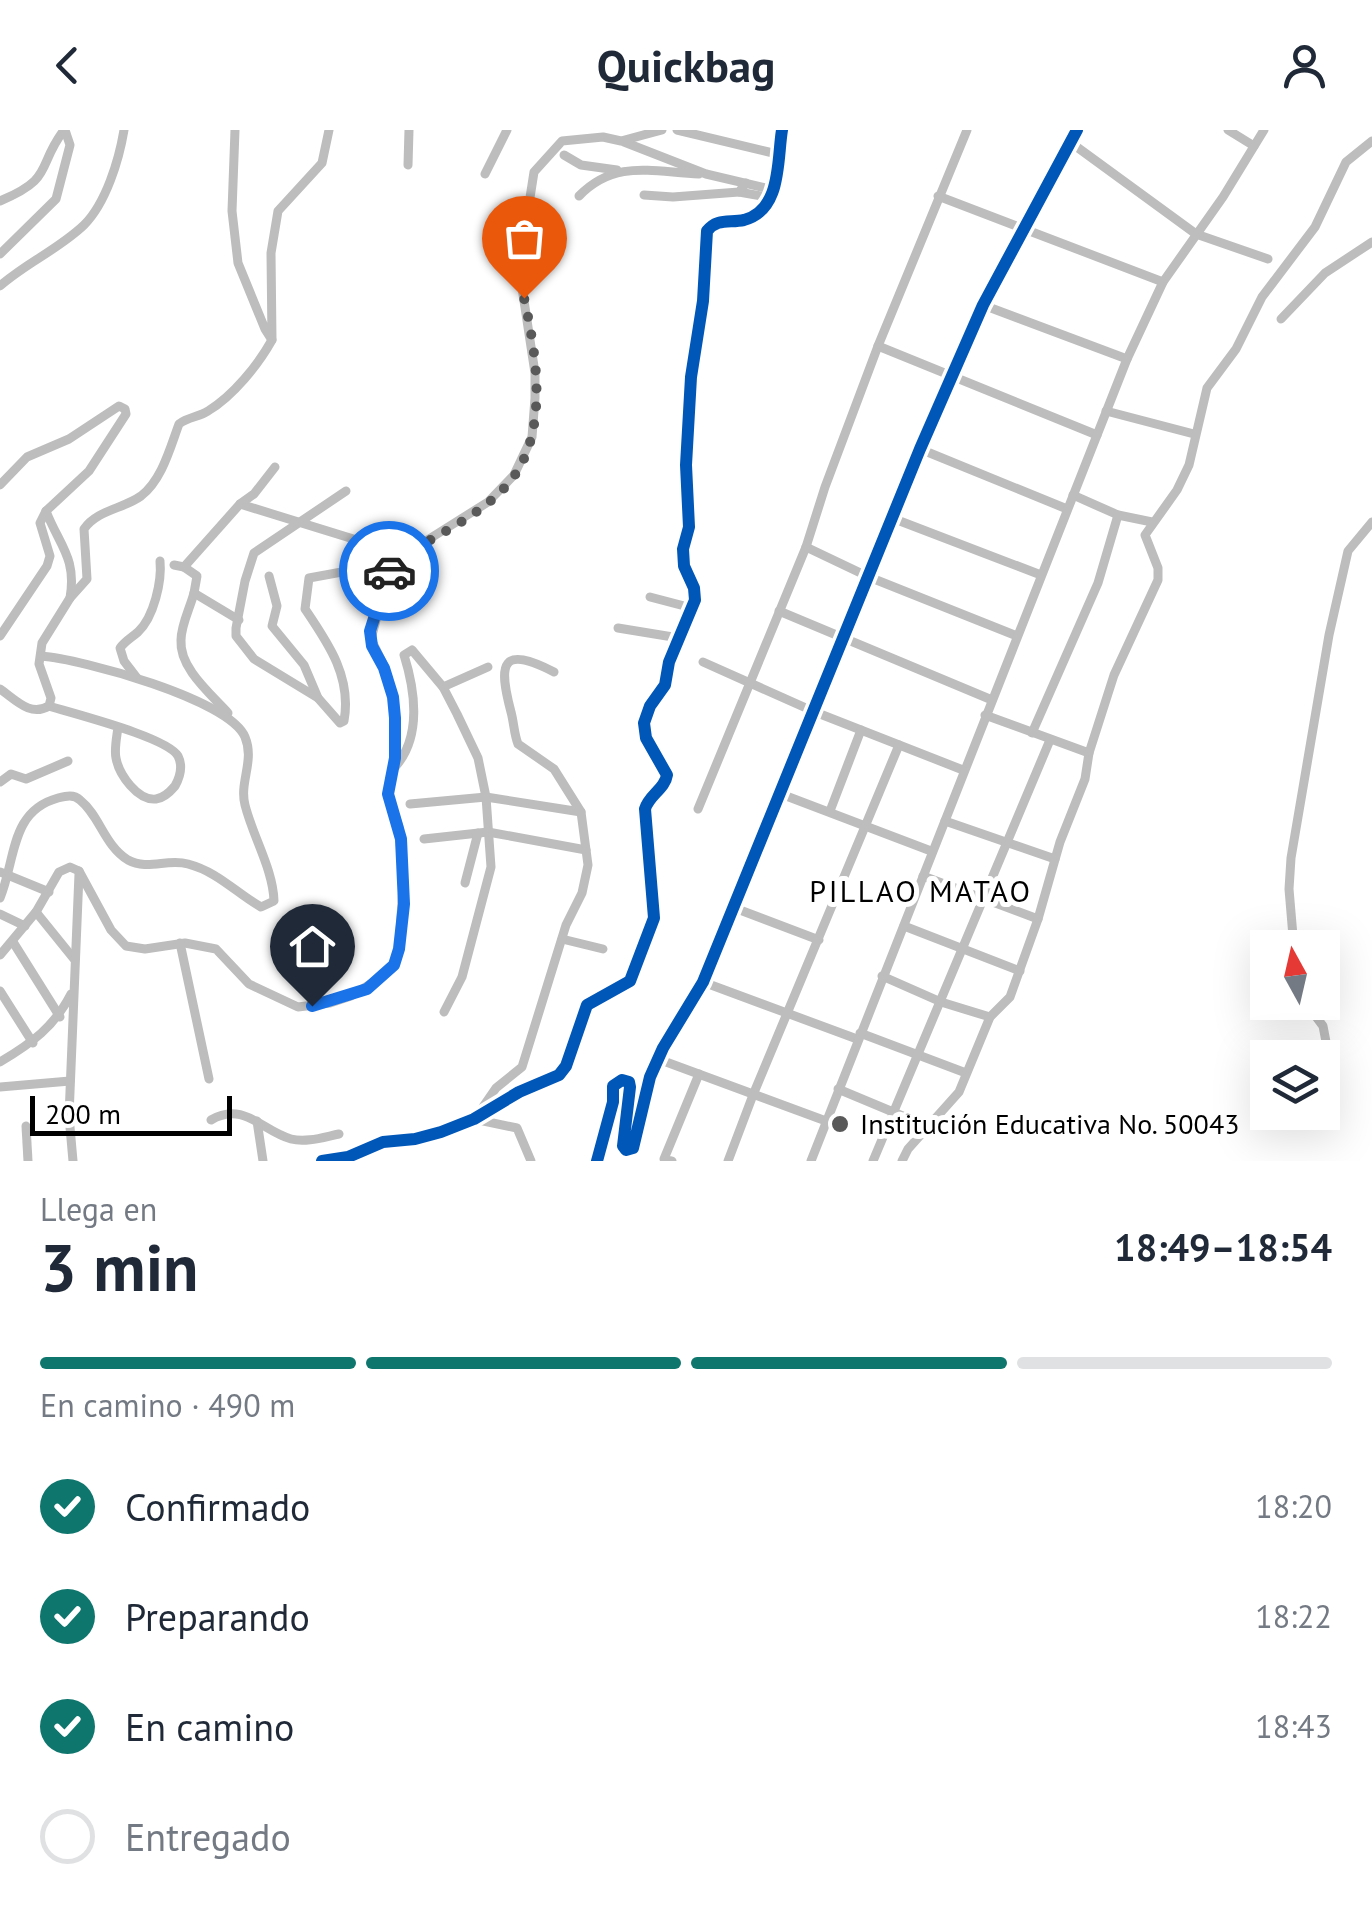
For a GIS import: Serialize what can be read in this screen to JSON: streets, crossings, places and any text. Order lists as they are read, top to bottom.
{
  "districts": ["PILLAO MATAO"],
  "places": ["Institución Educativa No. 50043"],
  "scale_bar": "200 m",
  "north": "top",
  "page": {
    "header": "Quickbag",
    "scale": "200 m",
    "heading": ["3 min", "Llega en", "18:49–18:54"],
    "bar": "En camino · 490 m",
    "list": [
      ["Confirmado", "18:20"],
      ["Preparando", "18:22"],
      ["En camino", "18:43"],
      "Entregado"
    ]
  }
}
